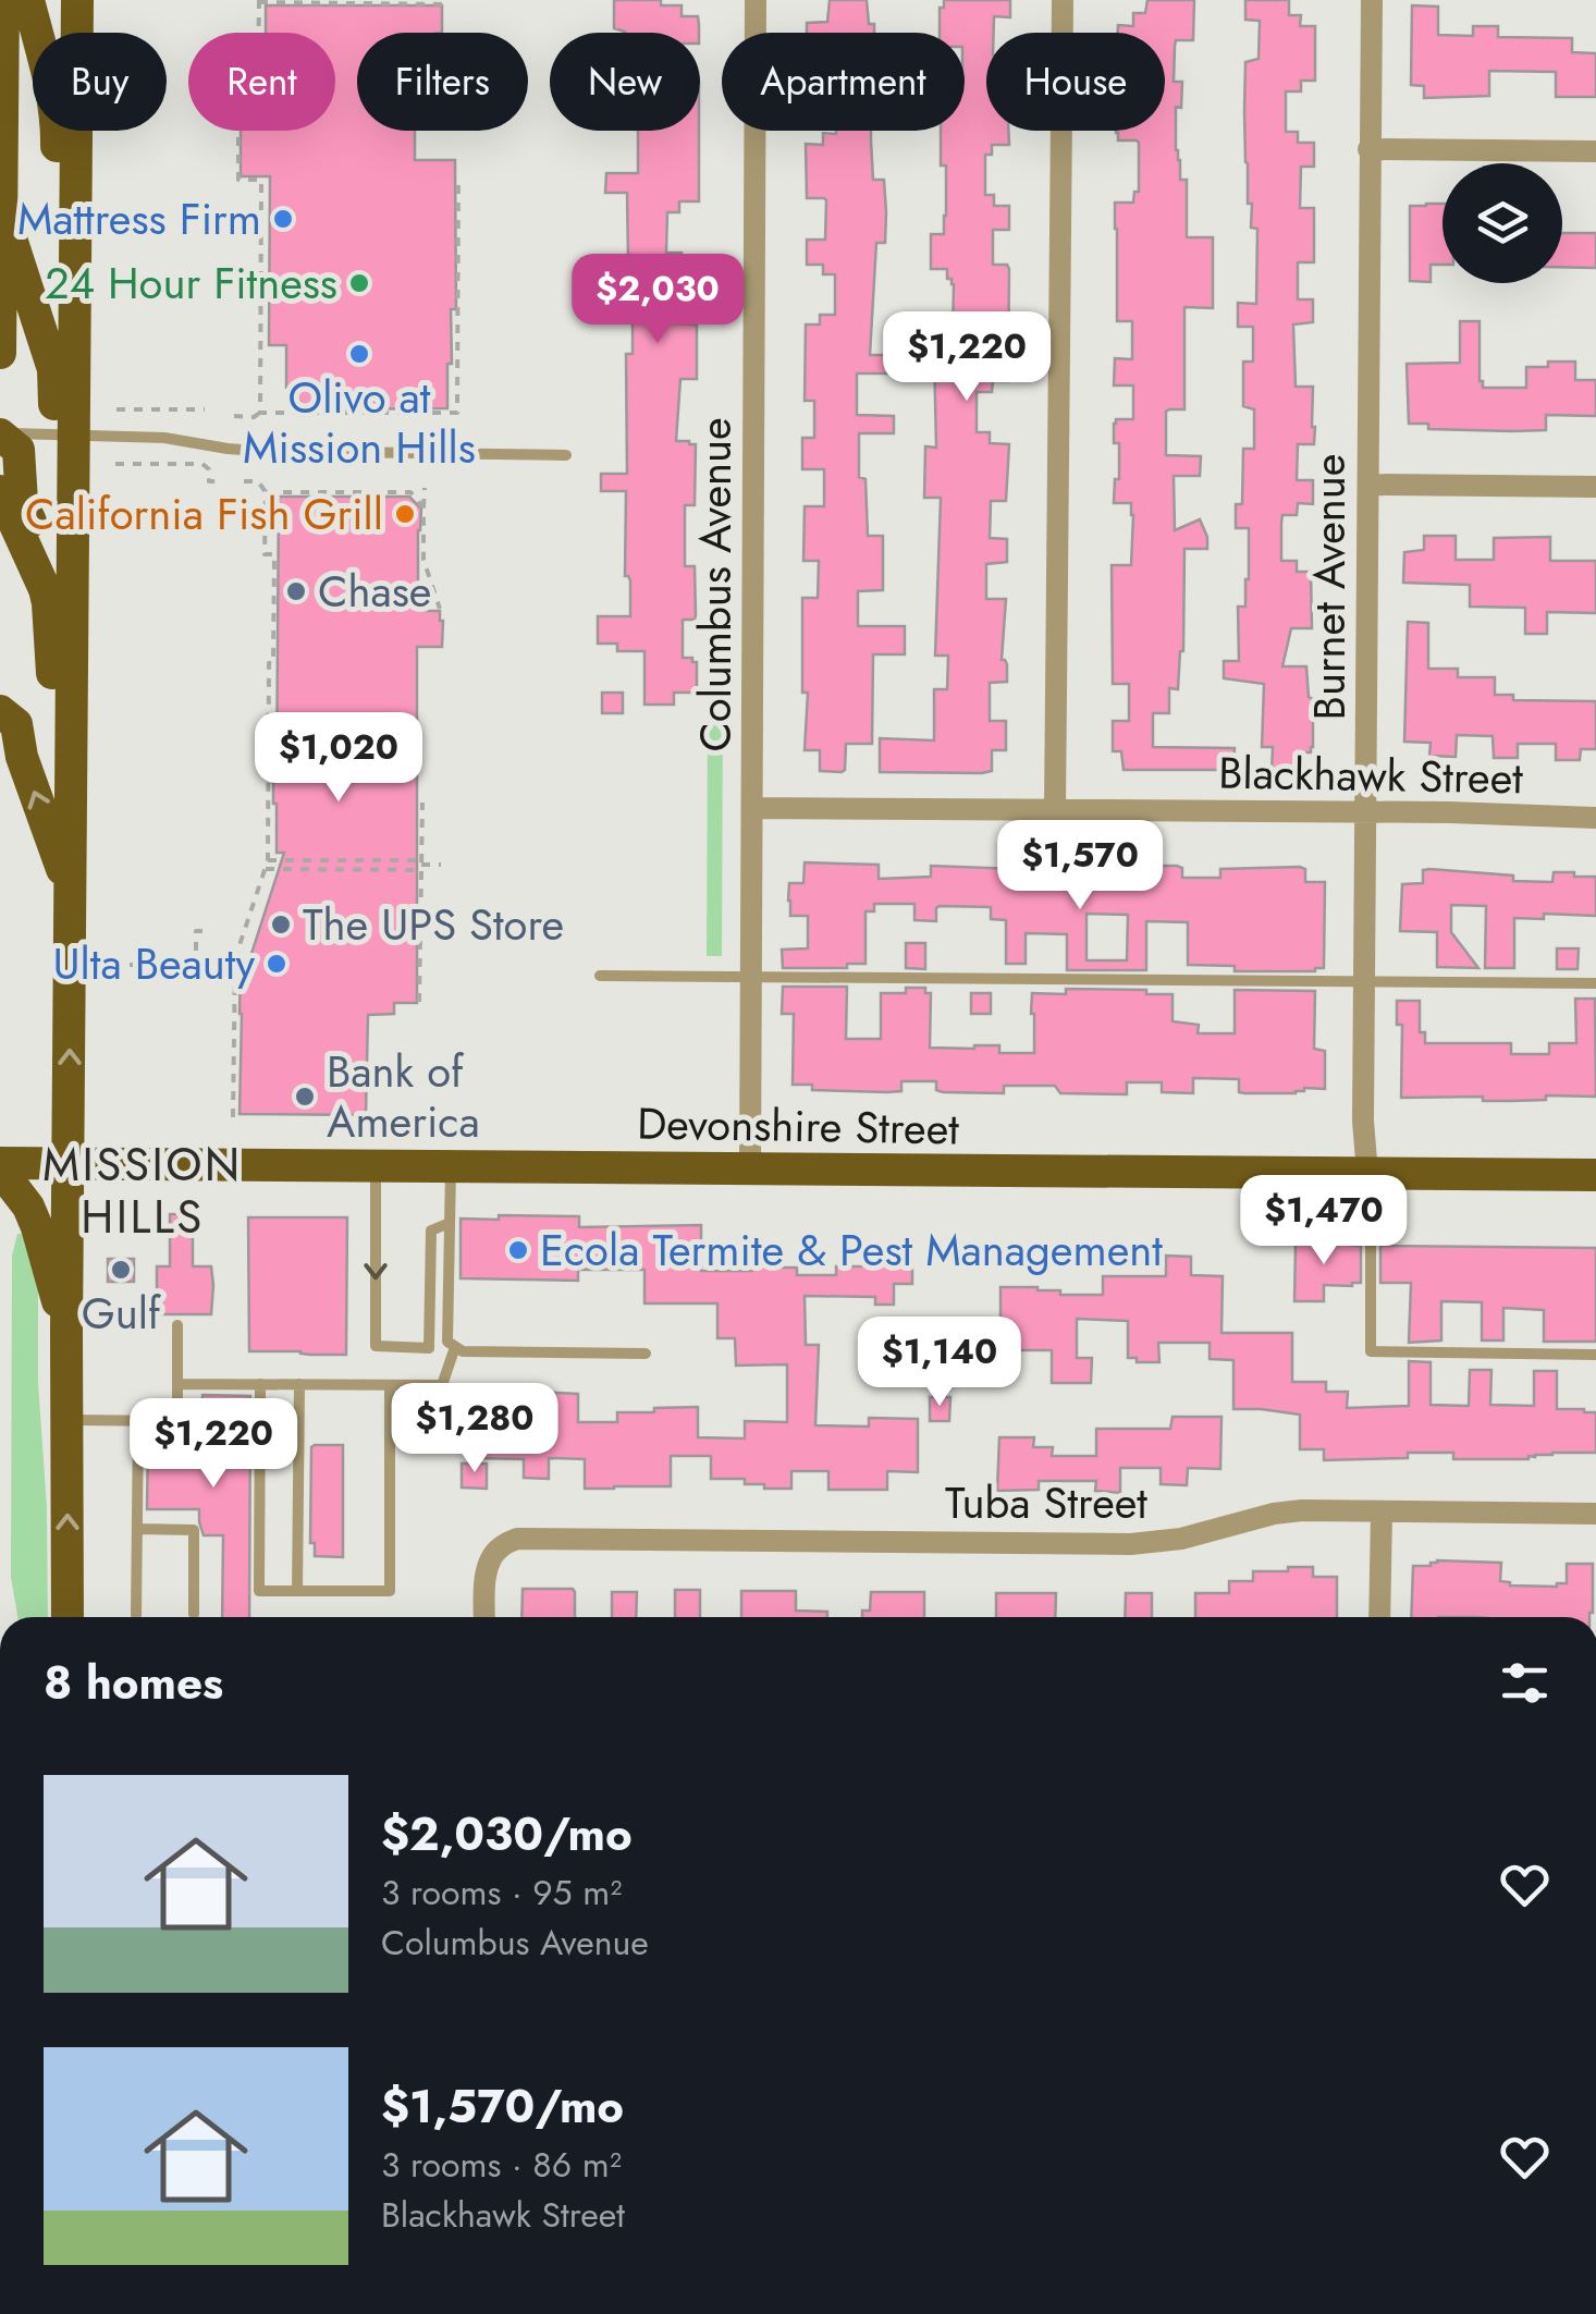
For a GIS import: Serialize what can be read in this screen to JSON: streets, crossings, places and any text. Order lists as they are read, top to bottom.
{
  "streets": {
    "main road": ["Devonshire Street"],
    "street": [
      "Columbus Avenue",
      "Burnet Avenue",
      "Blackhawk Street",
      "Tuba Street"
    ]
  },
  "crossings": [
    ["Columbus Avenue", "Blackhawk Street"],
    ["Columbus Avenue", "Devonshire Street"],
    ["Burnet Avenue", "Blackhawk Street"],
    ["Burnet Avenue", "Devonshire Street"]
  ],
  "districts": ["MISSION HILLS"],
  "places": [
    "Mattress Firm",
    "24 Hour Fitness",
    "Olivo at Mission Hills",
    "California Fish Grill",
    "Chase",
    "The UPS Store",
    "Ulta Beauty",
    "Bank of America",
    "Ecola Termite & Pest Management",
    "Gulf"
  ],
  "page": {
    "chip": [
      "Buy",
      "Rent",
      "Filters",
      "New",
      "Apartment",
      "House"
    ],
    "price": [
      "$2,030",
      "$1,220",
      "$1,020",
      "$1,570",
      "$1,470",
      "$1,140",
      "$1,280",
      "$1,220"
    ],
    "heading": "8 homes",
    "list": [
      {
        "name": "$2,030/mo",
        "note": "3 rooms · 95 m² · Columbus Avenue"
      },
      {
        "name": "$1,570/mo",
        "note": "3 rooms · 86 m² · Blackhawk Street"
      }
    ]
  }
}
